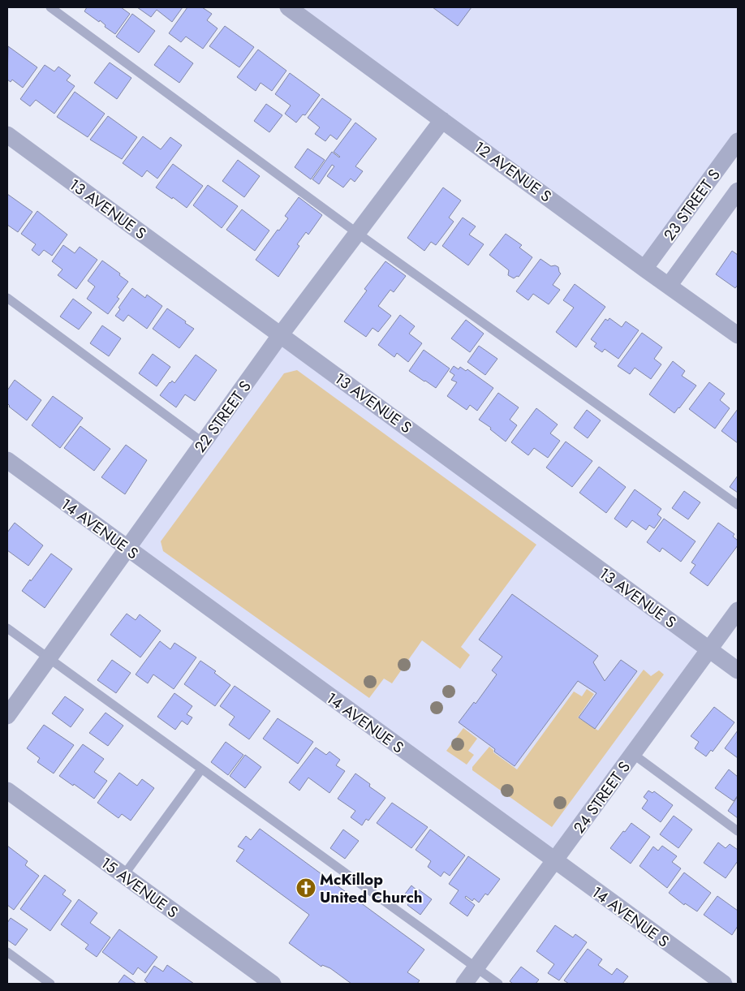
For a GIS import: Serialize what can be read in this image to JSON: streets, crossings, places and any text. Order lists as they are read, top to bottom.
{
  "streets": {
    "street": [
      "12 AVENUE S",
      "23 STREET S",
      "13 AVENUE S",
      "22 STREET S",
      "14 AVENUE S",
      "24 STREET S",
      "15 AVENUE S"
    ]
  },
  "crossings": [
    ["12 AVENUE S", "23 STREET S"],
    ["12 AVENUE S", "22 STREET S"],
    ["13 AVENUE S", "22 STREET S"],
    ["13 AVENUE S", "24 STREET S"],
    ["22 STREET S", "14 AVENUE S"],
    ["14 AVENUE S", "24 STREET S"]
  ],
  "places": {
    "church": ["McKillop United Church"]
  }
}
